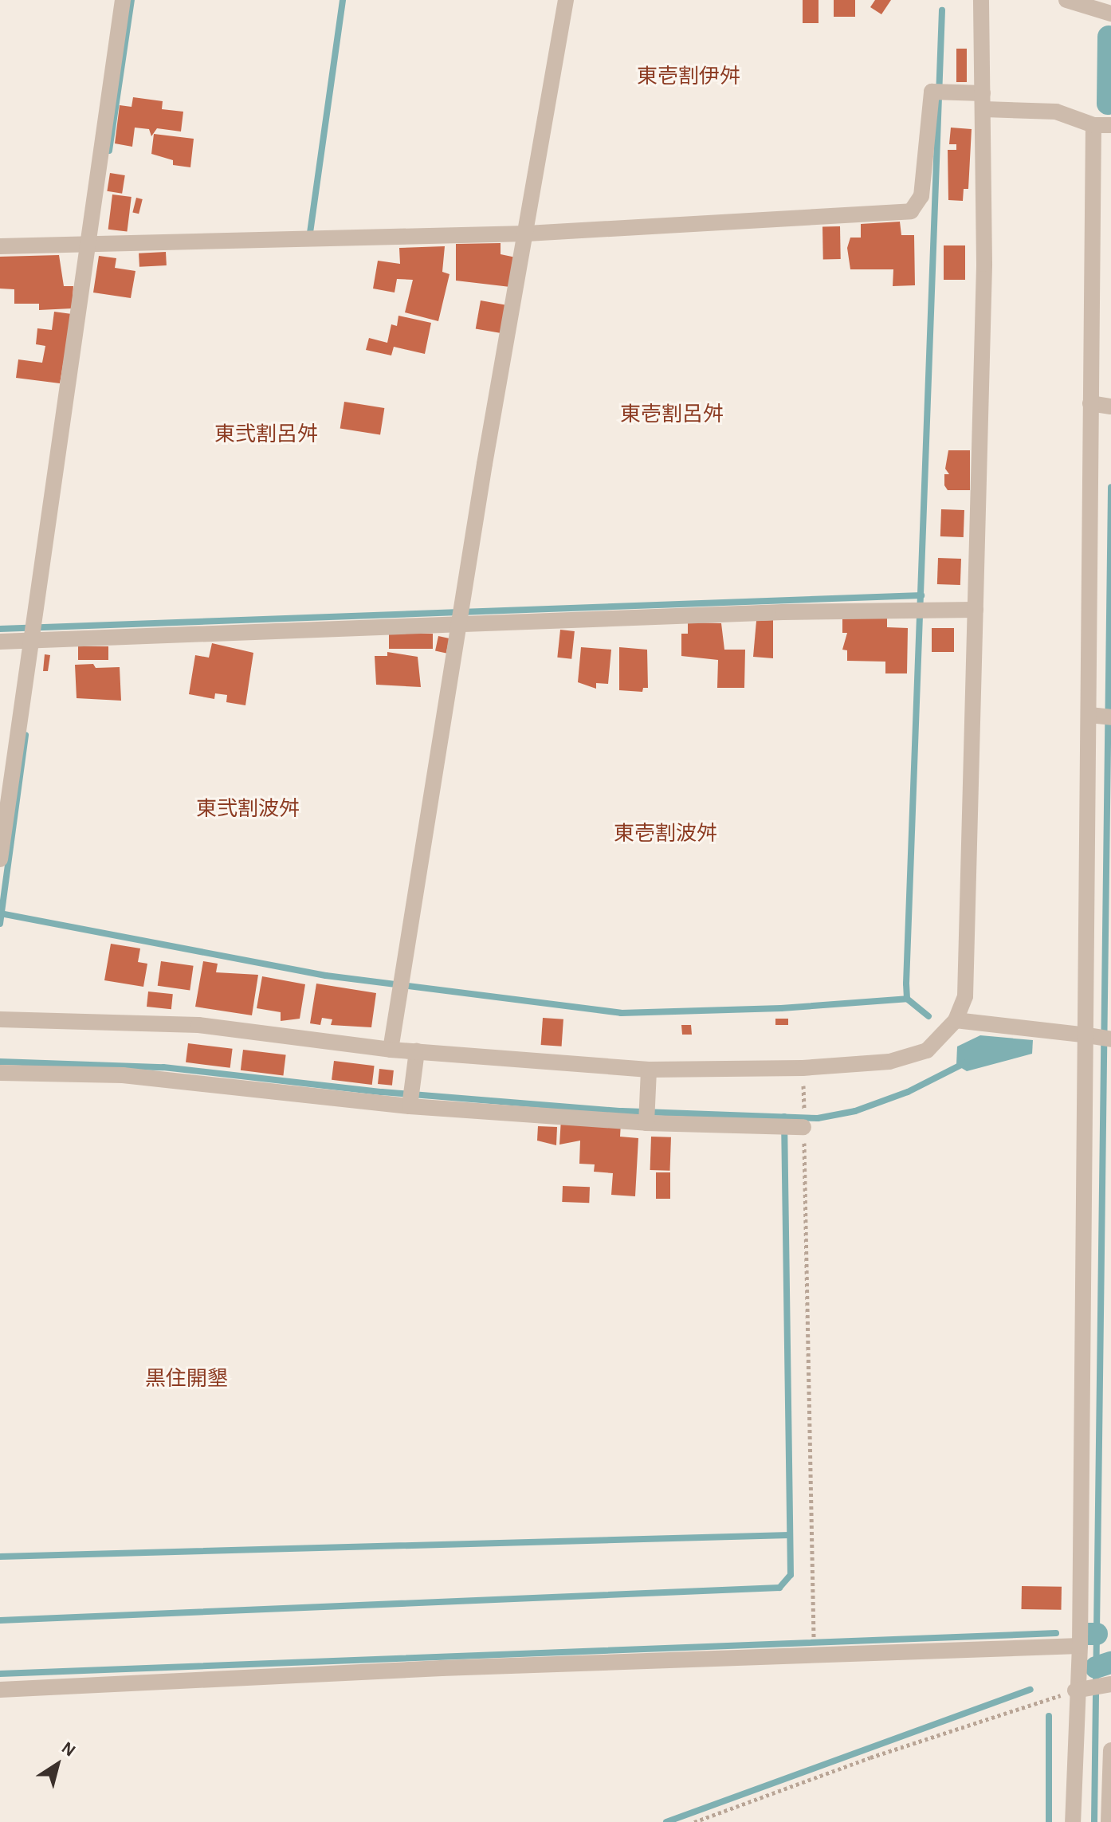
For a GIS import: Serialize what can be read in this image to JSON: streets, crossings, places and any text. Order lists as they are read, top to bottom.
{
  "districts": [
    "東壱割伊舛",
    "東壱割呂舛",
    "東弐割呂舛",
    "東弐割波舛",
    "東壱割波舛",
    "黒住開墾"
  ],
  "north": "top right"
}
